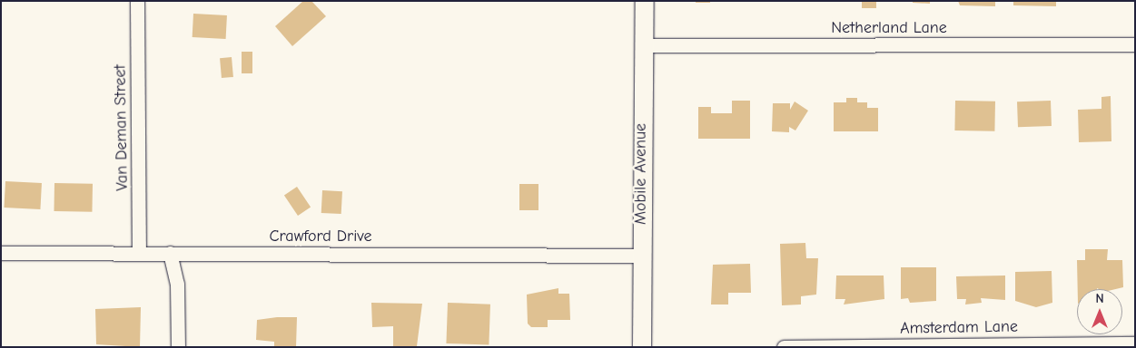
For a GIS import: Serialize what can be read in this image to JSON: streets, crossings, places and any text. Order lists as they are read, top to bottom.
{
  "streets": {
    "street": [
      "Netherland Lane",
      "Van Deman Street",
      "Mobile Avenue",
      "Crawford Drive",
      "Amsterdam Lane"
    ]
  },
  "crossings": [
    ["Netherland Lane", "Mobile Avenue"],
    ["Van Deman Street", "Crawford Drive"],
    ["Mobile Avenue", "Crawford Drive"]
  ],
  "north": "top"
}
